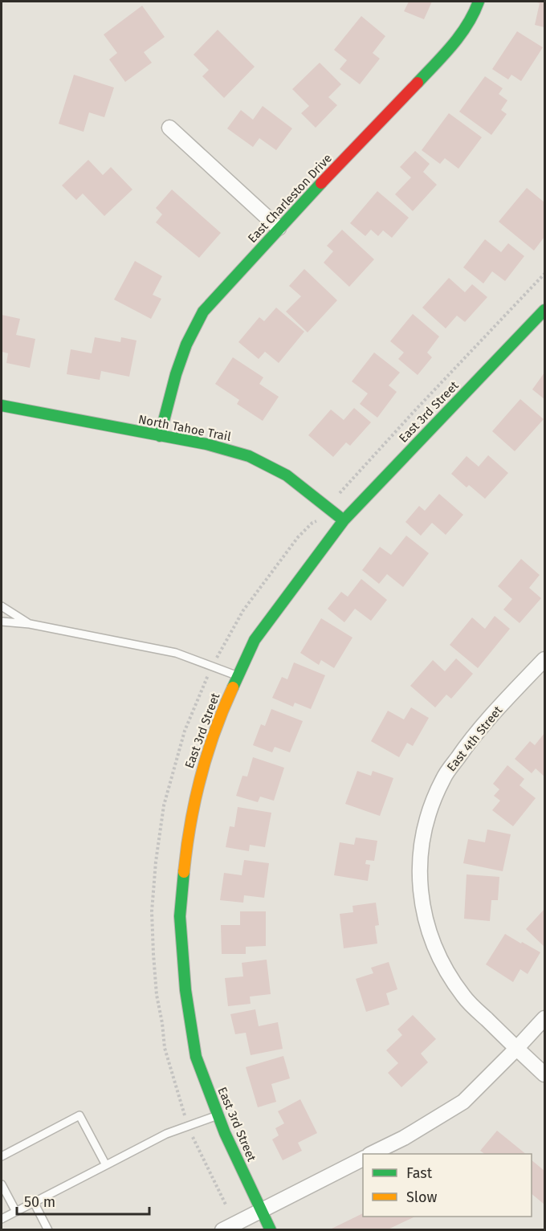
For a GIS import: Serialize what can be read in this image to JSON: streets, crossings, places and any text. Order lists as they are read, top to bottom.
{
  "streets": {
    "street": [
      "East Charleston Drive",
      "East 3rd Street",
      "North Tahoe Trail",
      "East 4th Street"
    ]
  },
  "crossings": [
    ["East Charleston Drive", "North Tahoe Trail"],
    ["East 3rd Street", "North Tahoe Trail"]
  ],
  "legend": ["Fast", "Slow"],
  "scale_bar": "50 m"
}
